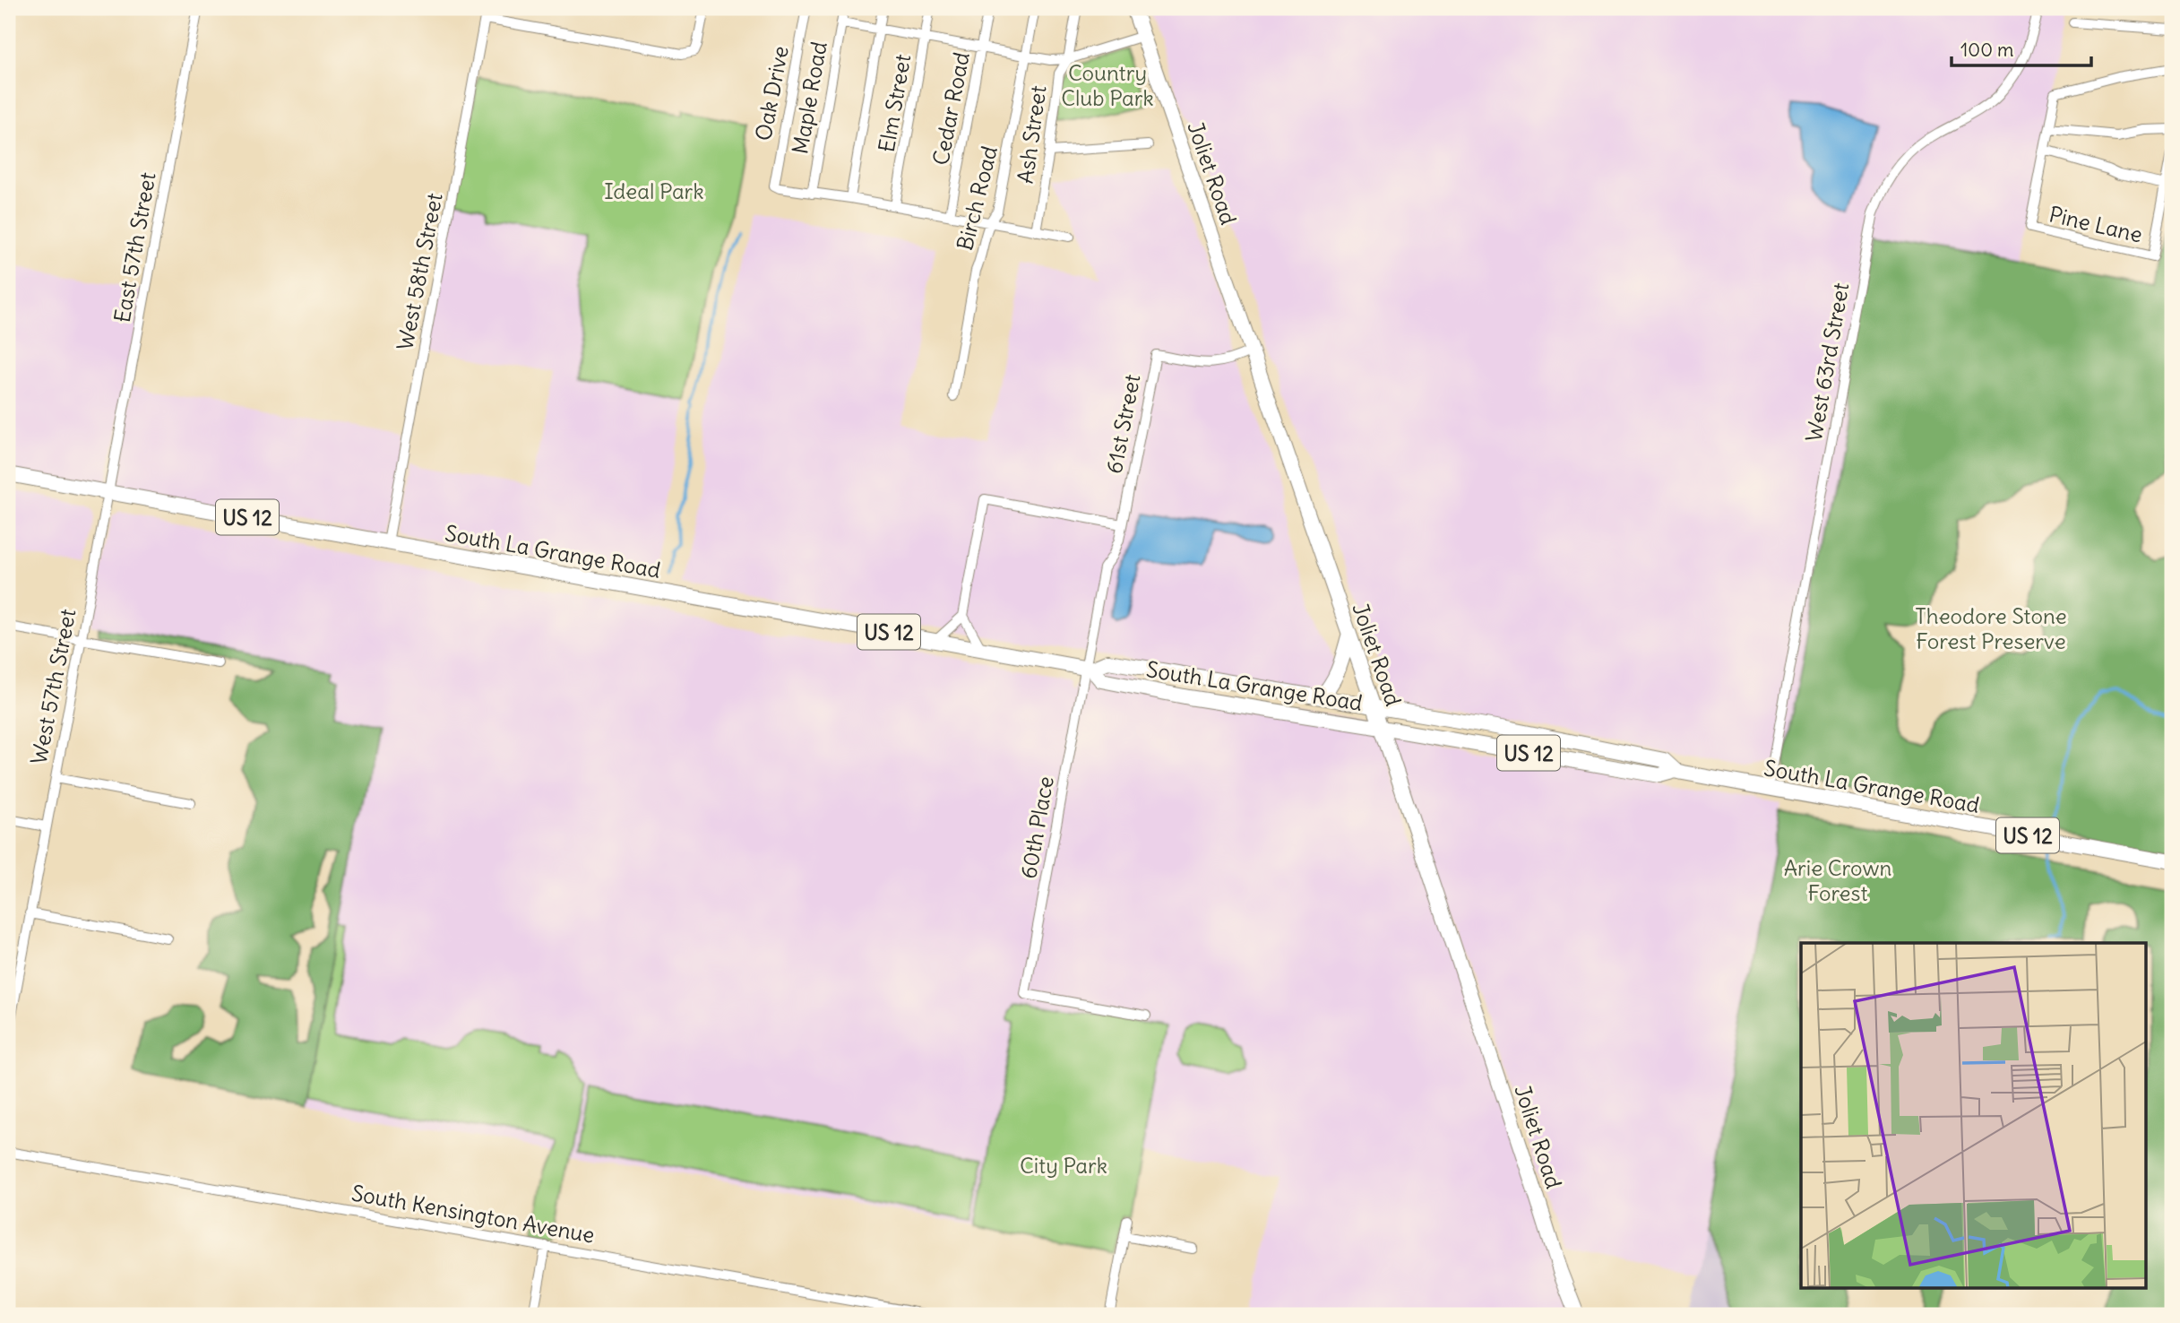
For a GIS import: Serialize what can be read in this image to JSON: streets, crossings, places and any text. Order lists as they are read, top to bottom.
{
  "streets": {
    "main road": ["Joliet Road", "US 12", "South La Grange Road"],
    "street": [
      "Oak Drive",
      "Maple Road",
      "Elm Street",
      "Cedar Road",
      "Ash Street",
      "Birch Road",
      "Pine Lane",
      "East 57th Street",
      "West 58th Street",
      "West 63rd Street",
      "61st Street",
      "West 57th Street",
      "60th Place",
      "South Kensington Avenue"
    ]
  },
  "crossings": [
    ["Oak Drive", "Maple Road"],
    ["Joliet Road", "61st Street"],
    ["Joliet Road", "South La Grange Road"],
    ["East 57th Street", "South La Grange Road"],
    ["East 57th Street", "West 57th Street"],
    ["West 58th Street", "South La Grange Road"],
    ["West 63rd Street", "South La Grange Road"],
    ["61st Street", "South La Grange Road"],
    ["61st Street", "60th Place"],
    ["South La Grange Road", "West 57th Street"],
    ["South La Grange Road", "60th Place"]
  ],
  "parks": [
    "Country Club Park",
    "Ideal Park",
    "Theodore Stone Forest Preserve",
    "Arie Crown Forest",
    "City Park"
  ],
  "scale_bar": "100 m"
}
